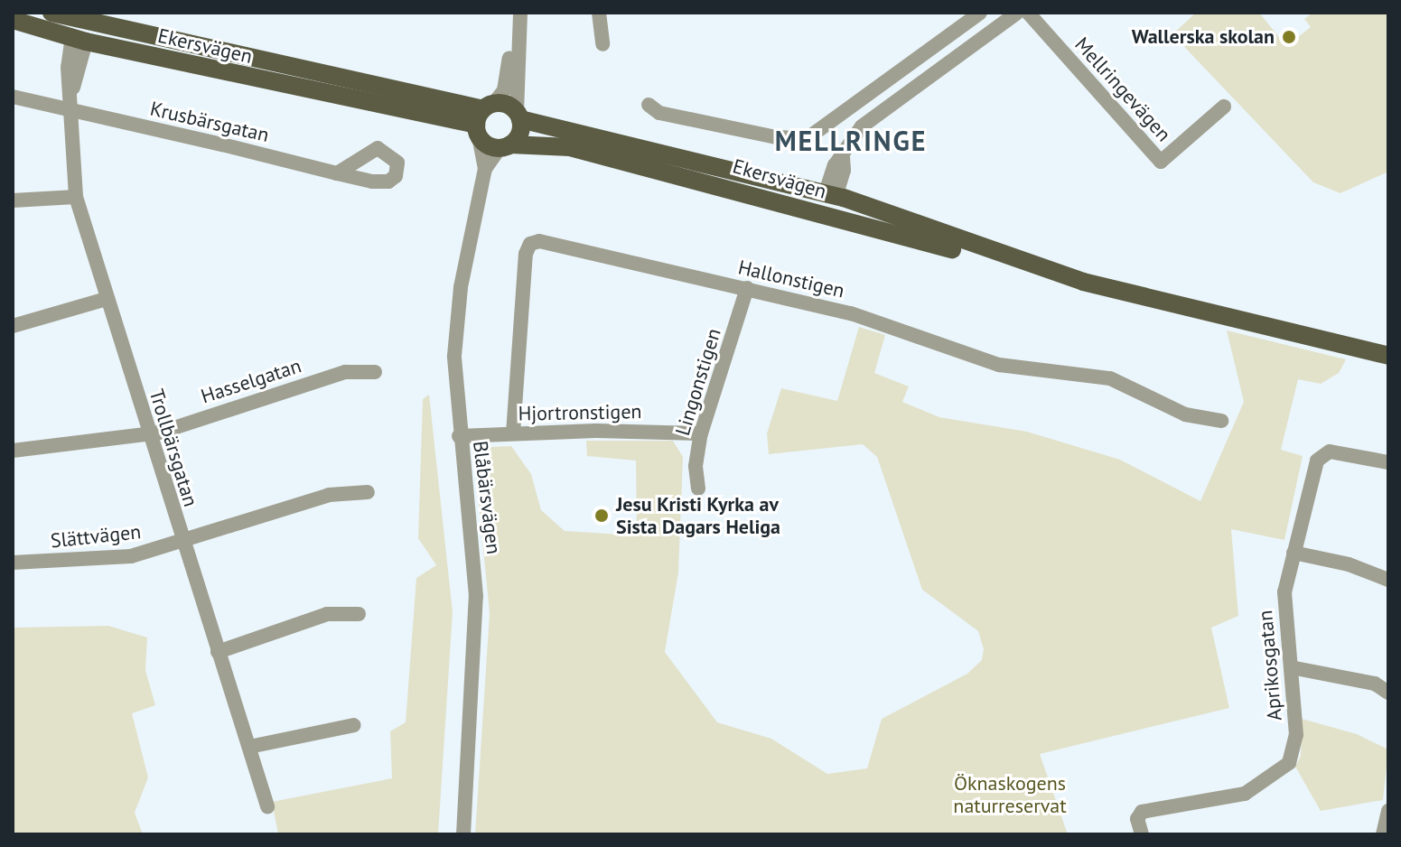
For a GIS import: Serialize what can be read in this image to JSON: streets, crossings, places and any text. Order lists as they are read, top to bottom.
{
  "streets": {
    "main road": ["Ekersvägen"],
    "street": [
      "Mellringevägen",
      "Krusbärsgatan",
      "Hallonstigen",
      "Hasselgatan",
      "Lingonstigen",
      "Hjortronstigen",
      "Trollbärsgatan",
      "Blåbärsvägen",
      "Slättvägen",
      "Aprikosgatan"
    ]
  },
  "crossings": [
    ["Ekersvägen", "Trollbärsgatan"],
    ["Ekersvägen", "Blåbärsvägen"],
    ["Krusbärsgatan", "Trollbärsgatan"],
    ["Hallonstigen", "Lingonstigen"],
    ["Hallonstigen", "Hjortronstigen"],
    ["Hasselgatan", "Trollbärsgatan"],
    ["Lingonstigen", "Hjortronstigen"],
    ["Hjortronstigen", "Blåbärsvägen"],
    ["Trollbärsgatan", "Slättvägen"]
  ],
  "districts": ["MELLRINGE"],
  "parks": ["Öknaskogens naturreservat"],
  "places": ["Wallerska skolan", "Jesu Kristi Kyrka av Sista Dagars Heliga"]
}
